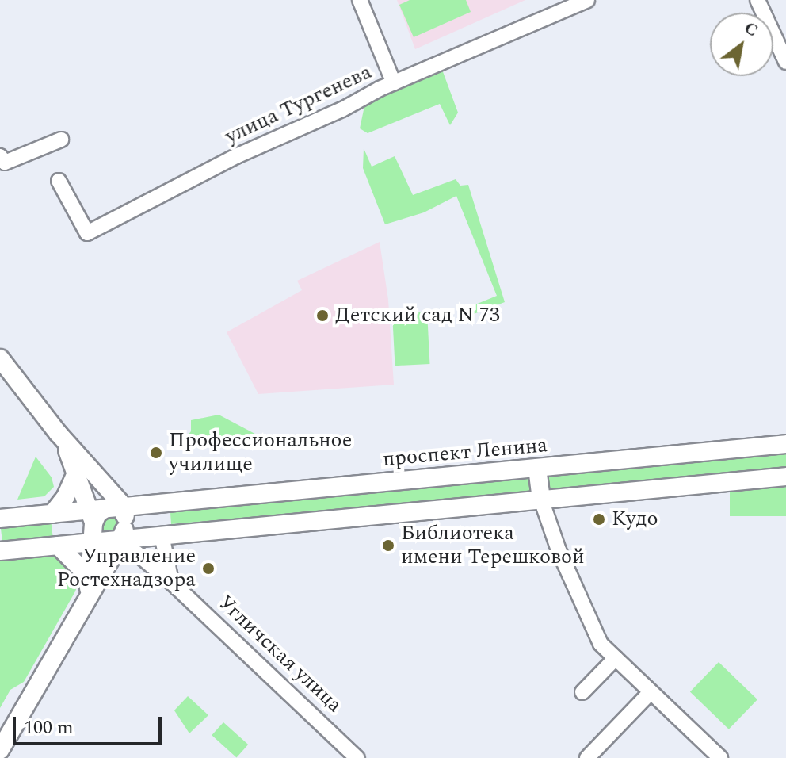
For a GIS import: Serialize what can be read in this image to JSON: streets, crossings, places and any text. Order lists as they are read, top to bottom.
{
  "streets": {
    "main road": ["проспект Ленина", "Угличская улица"],
    "street": ["улица Тургенева"]
  },
  "crossings": [
    ["проспект Ленина", "Угличская улица"]
  ],
  "places": [
    "Детский сад N 73",
    "Профессиональное училище",
    "Кудо",
    "Библиотека имени Терешковой",
    "Управление Ростехнадзора"
  ],
  "scale_bar": "100 m",
  "north": "top right"
}
